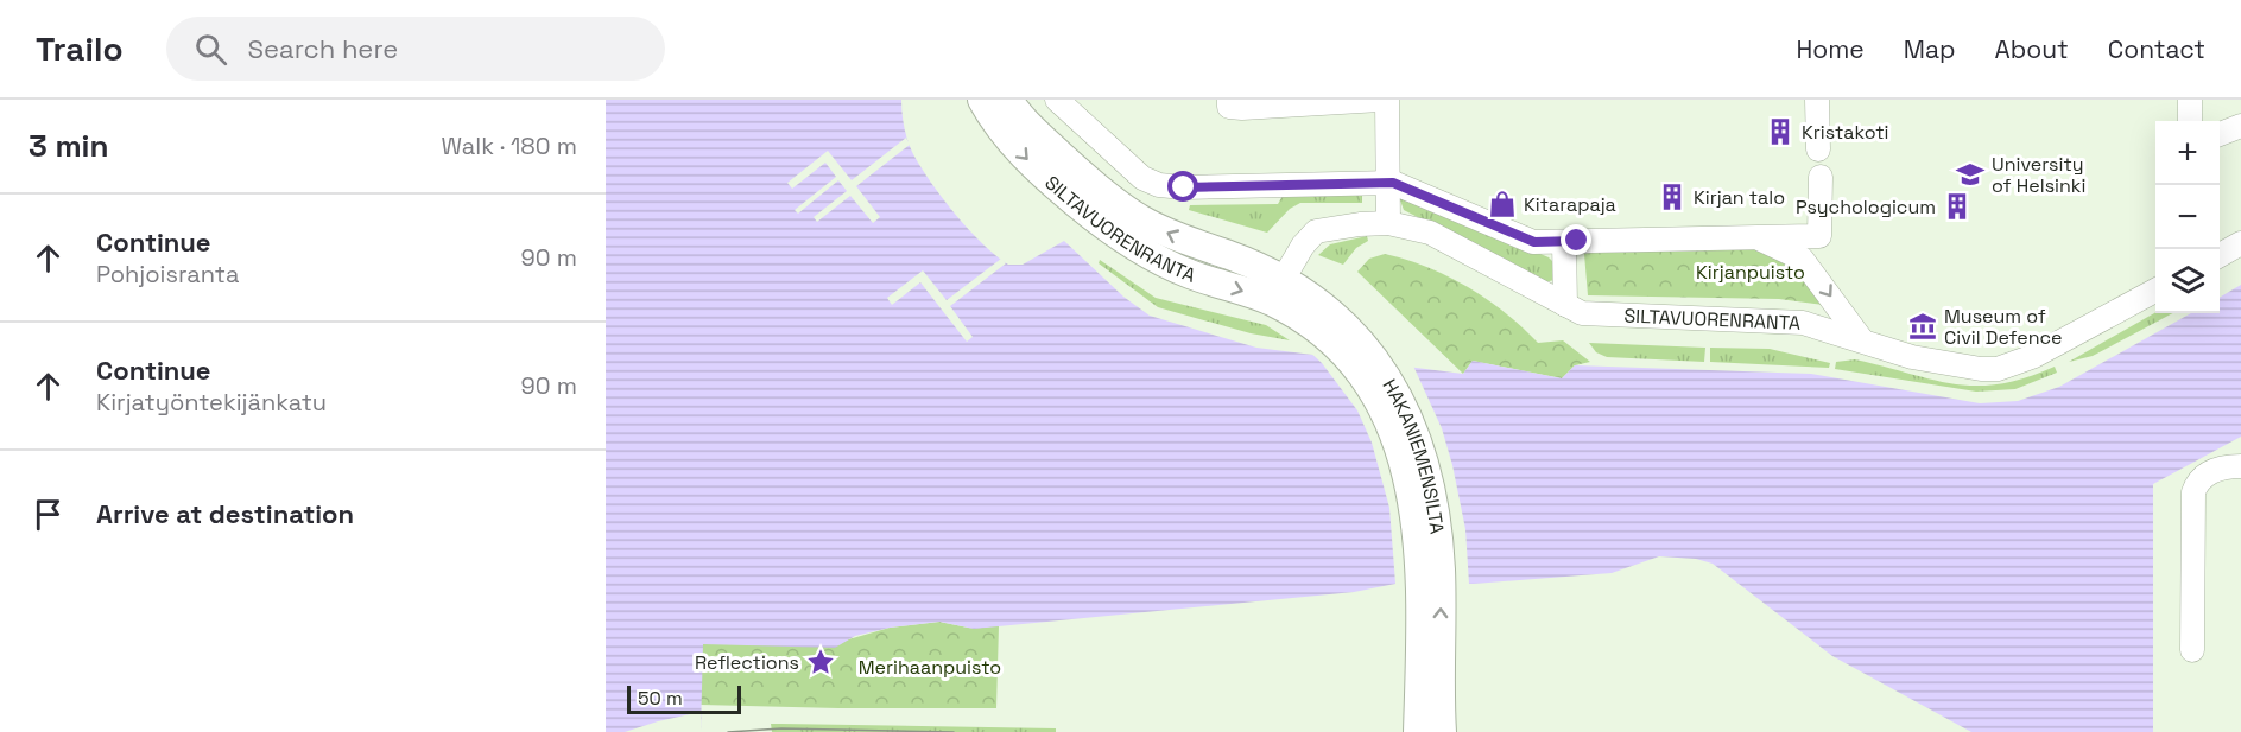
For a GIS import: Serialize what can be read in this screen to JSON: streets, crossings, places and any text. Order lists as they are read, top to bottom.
{
  "streets": {
    "main road": ["SILTAVUORENRANTA", "HAKANIEMENSILTA"]
  },
  "crossings": [
    ["SILTAVUORENRANTA", "HAKANIEMENSILTA"]
  ],
  "parks": ["Kirjanpuisto", "Merihaanpuisto"],
  "places": {
    "building": ["Kristakoti", "Kirjan talo", "Psychologicum"],
    "school or university": ["University of Helsinki"],
    "shop": ["Kitarapaja"],
    "museum": ["Museum of Civil Defence"],
    "place": ["Reflections"]
  },
  "scale_bar": "50 m",
  "page": {
    "header": "Trailo",
    "search": "Search here",
    "nav": [
      "Home",
      "Map",
      "About",
      "Contact"
    ],
    "heading": ["3 min", "Walk · 180 m"],
    "map_buttons": ["+", "−"],
    "list": [
      ["Continue", "Pohjoisranta", "90 m"],
      ["Continue", "Kirjatyöntekijänkatu", "90 m"],
      "Arrive at destination"
    ],
    "scale": "50 m"
  }
}
